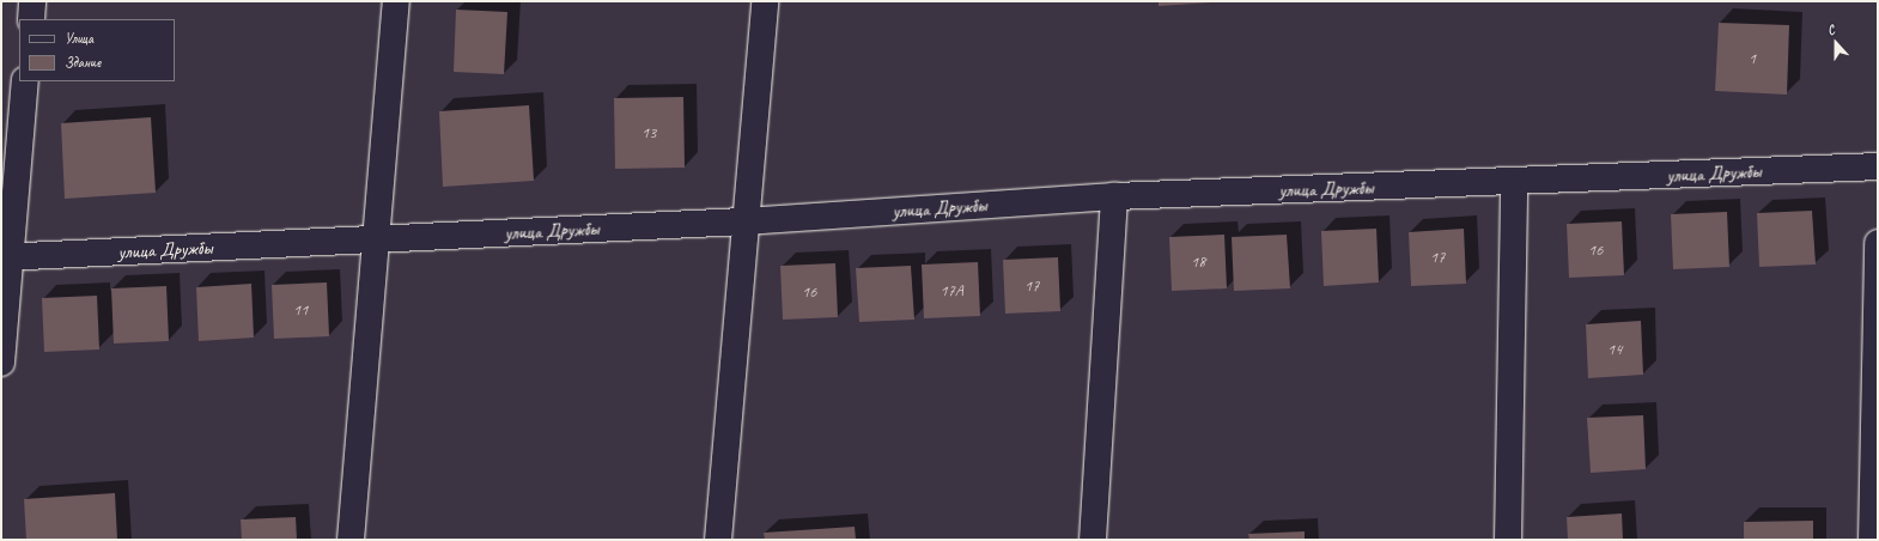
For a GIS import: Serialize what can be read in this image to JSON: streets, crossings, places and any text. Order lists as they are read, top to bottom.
{
  "streets": {
    "street": ["улица Дружбы"]
  },
  "house_numbers": [
    "1",
    "13",
    "16",
    "17",
    "18",
    "17",
    "17А",
    "16",
    "11",
    "14"
  ],
  "legend": ["Улица", "Здание"],
  "north": "top"
}
